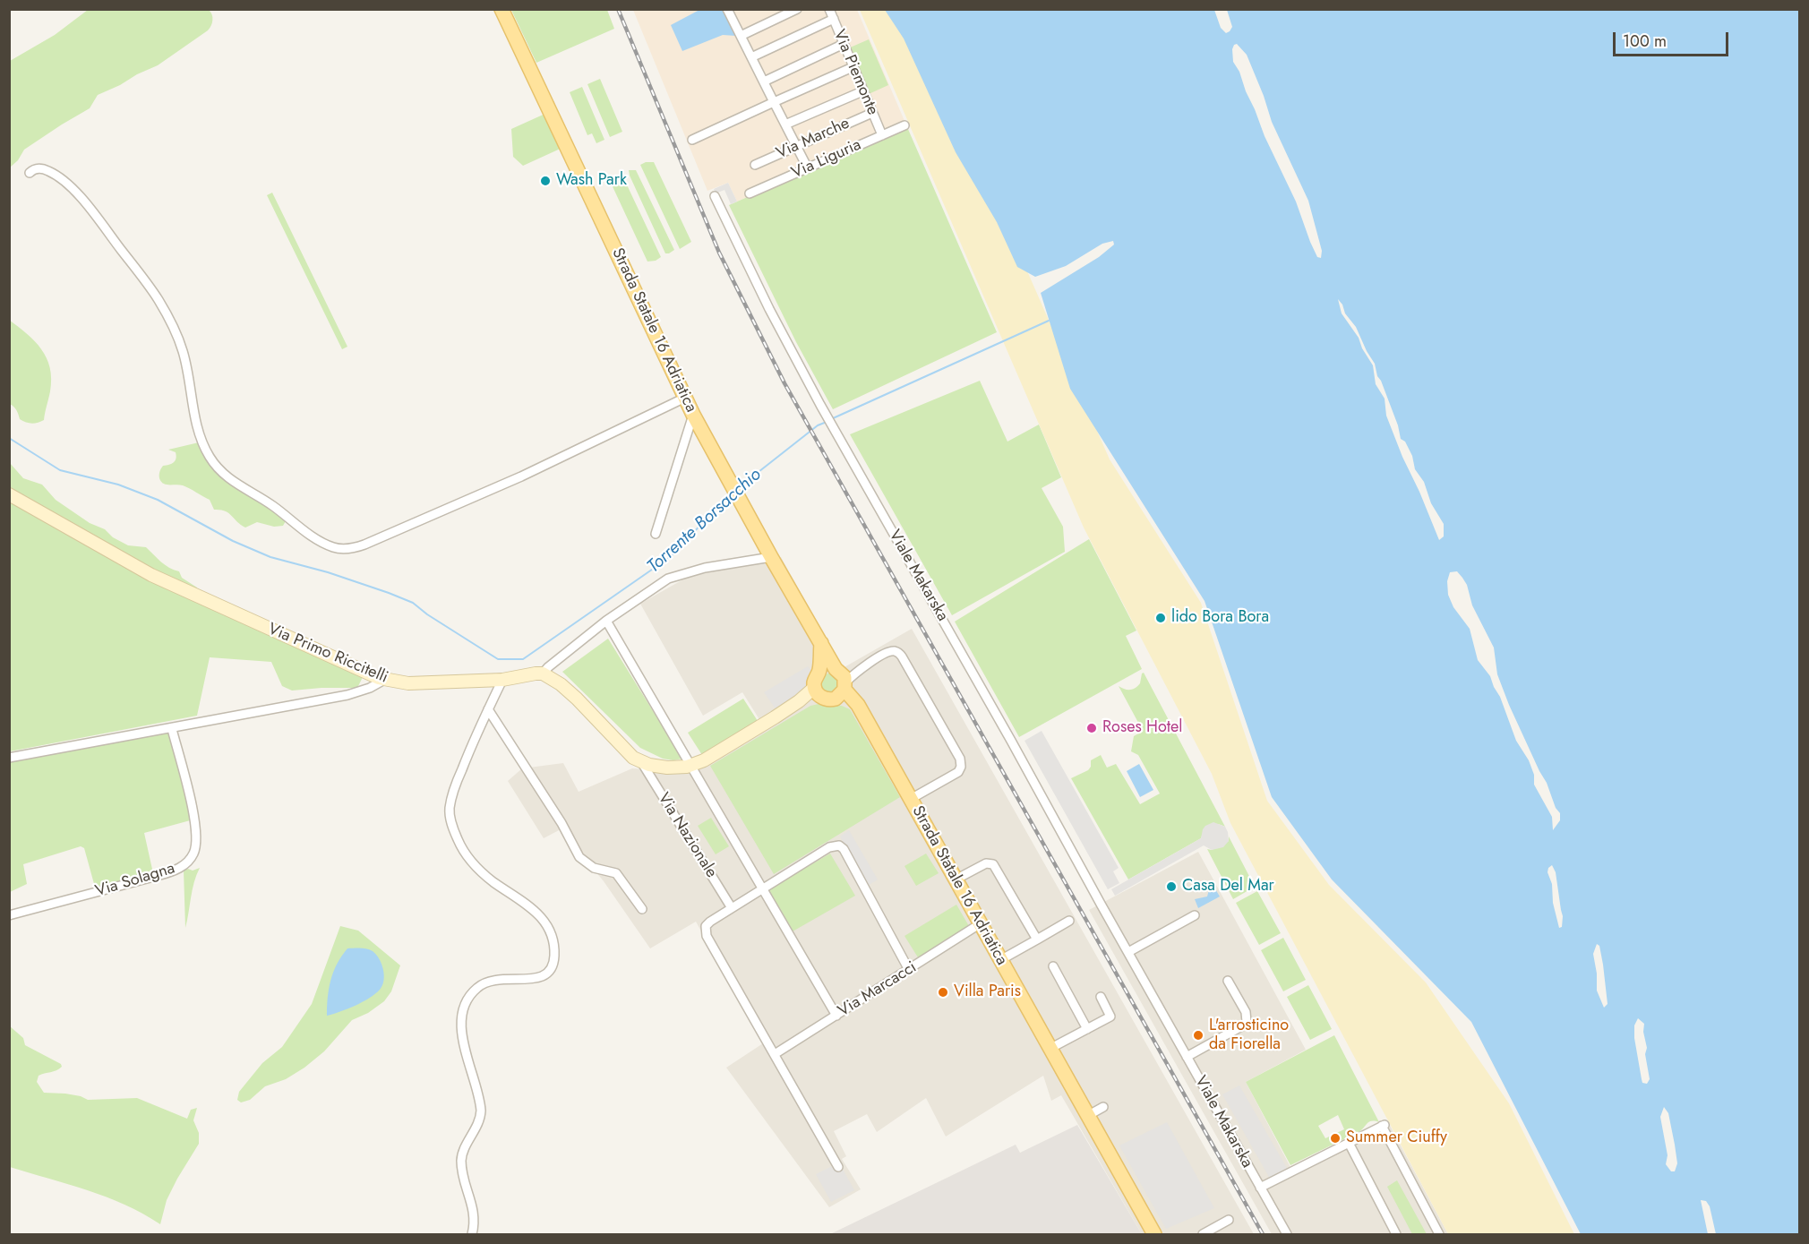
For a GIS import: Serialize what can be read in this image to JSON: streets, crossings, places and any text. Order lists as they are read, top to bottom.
{
  "streets": {
    "main road": ["Strada Statale 16 Adriatica"],
    "street": [
      "Via Piemonte",
      "Via Marche",
      "Via Liguria",
      "Viale Makarska",
      "Via Primo Riccitelli",
      "Via Nazionale",
      "Via Solagna",
      "Via Marcacci"
    ]
  },
  "crossings": [
    ["Via Piemonte", "Via Marche"],
    ["Via Piemonte", "Via Liguria"],
    ["Strada Statale 16 Adriatica", "Via Nazionale"],
    ["Strada Statale 16 Adriatica", "Via Marcacci"],
    ["Via Primo Riccitelli", "Via Nazionale"]
  ],
  "water": ["Torrente Borsacchio"],
  "places": [
    "Wash Park",
    "lido Bora Bora",
    "Roses Hotel",
    "Casa Del Mar",
    "Villa Paris",
    "L'arrosticino da Fiorella",
    "Summer Ciuffy"
  ],
  "scale_bar": "100 m"
}
